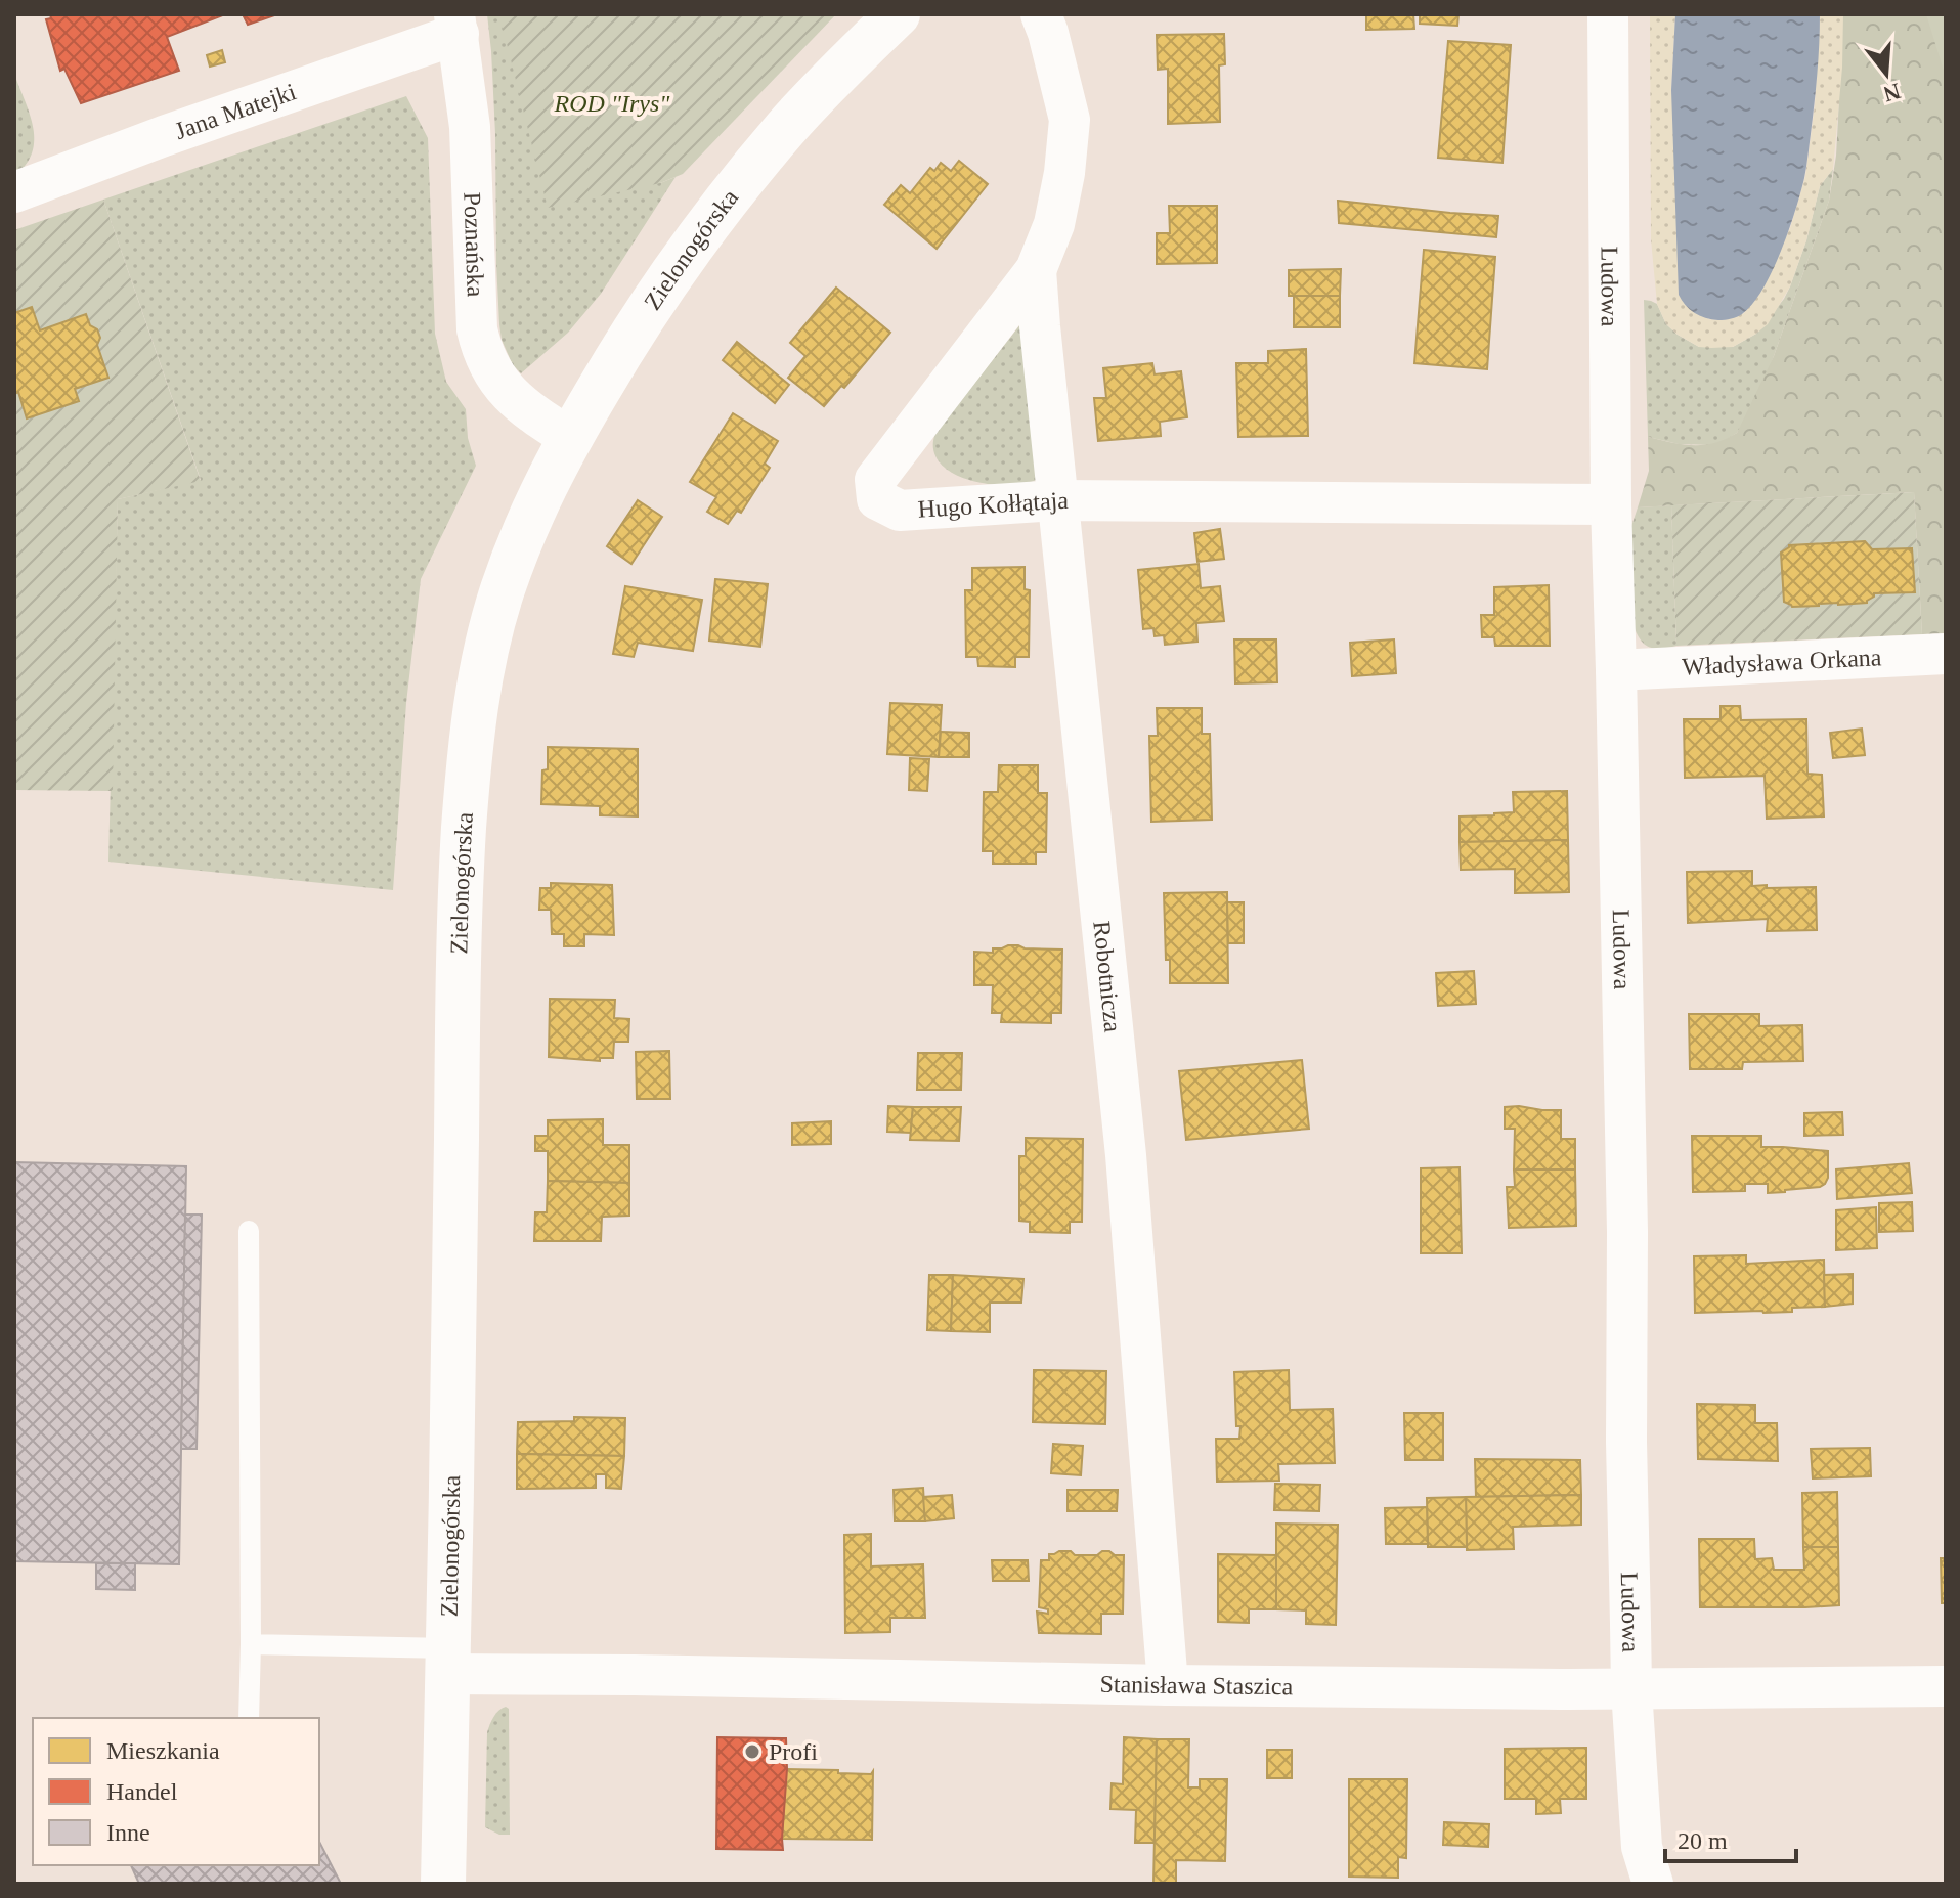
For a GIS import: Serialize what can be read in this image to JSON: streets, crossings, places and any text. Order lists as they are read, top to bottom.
{
  "streets": {
    "street": [
      "Jana Matejki",
      "Poznańska",
      "Zielonogórska",
      "Ludowa",
      "Hugo Kołłątaja",
      "Władysława Orkana",
      "Robotnicza",
      "Stanisława Staszica"
    ]
  },
  "crossings": [
    ["Jana Matejki", "Poznańska"],
    ["Poznańska", "Zielonogórska"],
    ["Zielonogórska", "Stanisława Staszica"],
    ["Ludowa", "Hugo Kołłątaja"],
    ["Ludowa", "Władysława Orkana"],
    ["Ludowa", "Stanisława Staszica"],
    ["Hugo Kołłątaja", "Robotnicza"],
    ["Robotnicza", "Stanisława Staszica"]
  ],
  "parks": ["ROD \"Irys\""],
  "places": ["Profi"],
  "legend": ["Mieszkania", "Handel", "Inne"],
  "scale_bar": "20 m",
  "north": "bottom"
}
